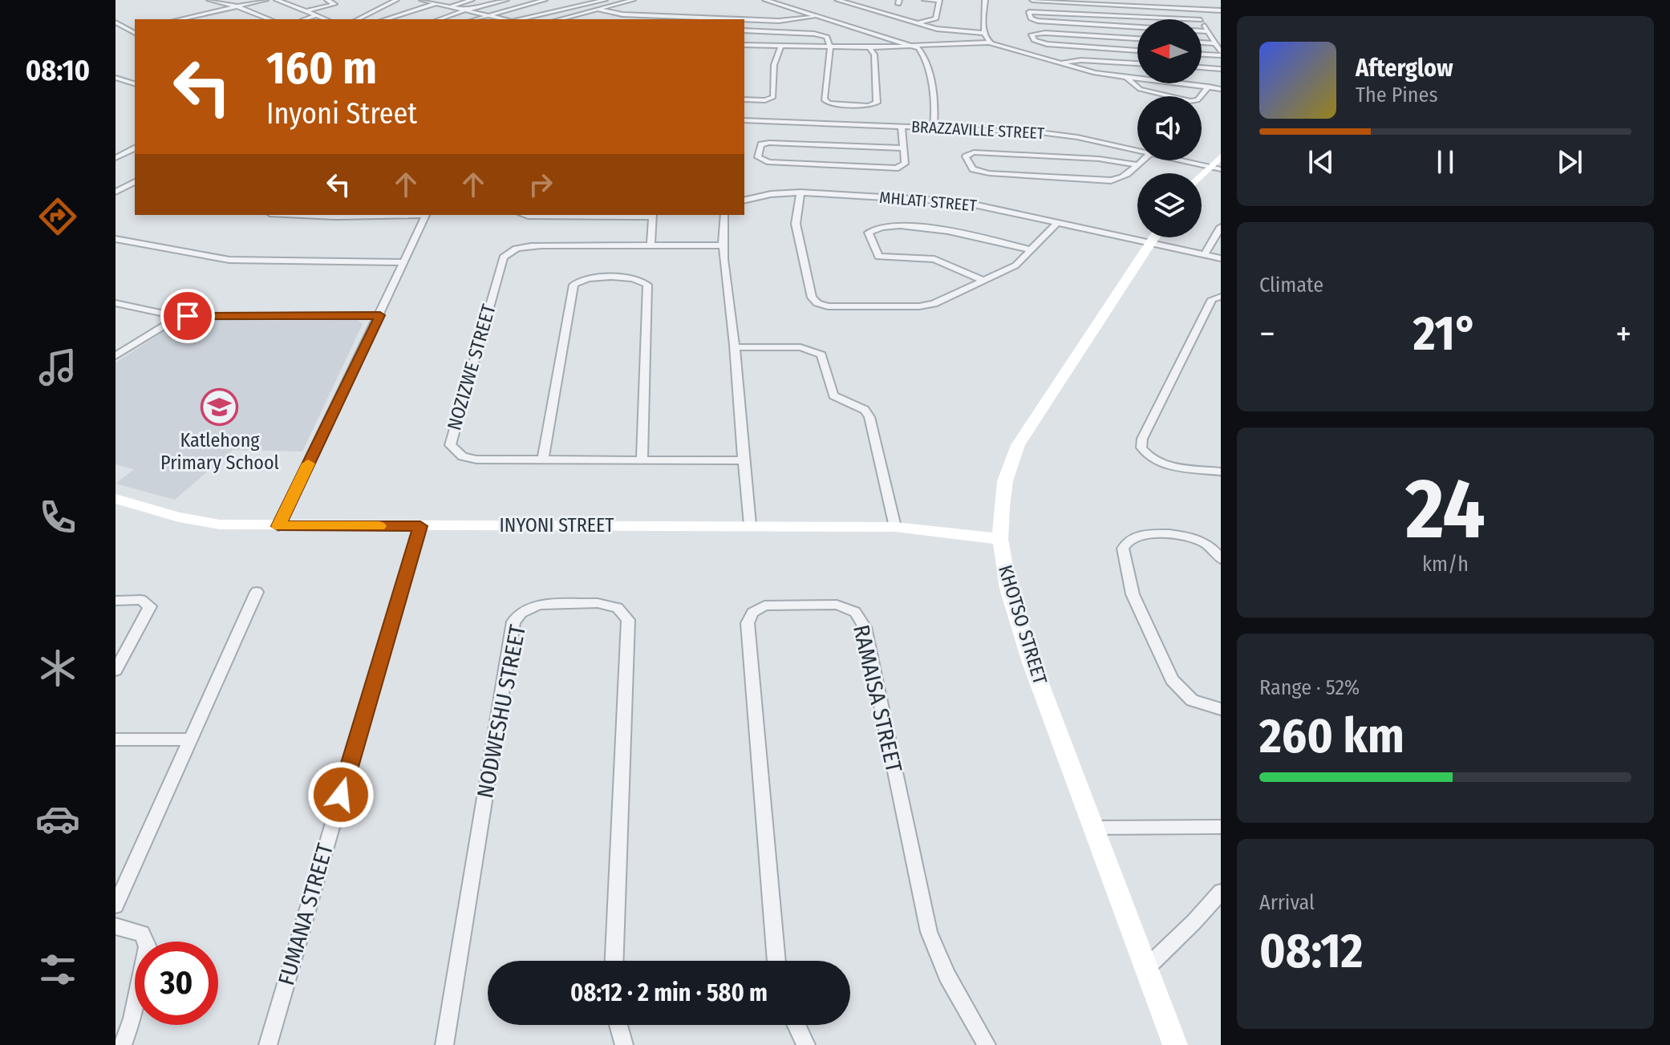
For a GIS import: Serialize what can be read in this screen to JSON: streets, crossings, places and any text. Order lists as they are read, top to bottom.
{
  "streets": {
    "street": [
      "BRAZZAVILLE STREET",
      "MHLATI STREET",
      "NOZIZWE STREET",
      "INYONI STREET",
      "KHOTSO STREET",
      "RAMAISA STREET",
      "NODWESHU STREET",
      "FUMANA STREET"
    ]
  },
  "crossings": [
    ["MHLATI STREET", "KHOTSO STREET"],
    ["INYONI STREET", "KHOTSO STREET"],
    ["INYONI STREET", "FUMANA STREET"]
  ],
  "places": {
    "school or university": ["Katlehong Primary School"]
  },
  "north": "left",
  "page": {
    "tabs": "08:10",
    "turn": ["160 m", "Inyoni Street"],
    "song": ["Afterglow", "The Pines"],
    "tile": [
      "Climate",
      ["24", "km/h"],
      ["Range · 52%", "260 km"],
      ["Arrival", "08:12"]
    ],
    "heat": ["−", "21°", "+"],
    "limit": "30",
    "trip": "08:12 · 2 min · 580 m"
  }
}
